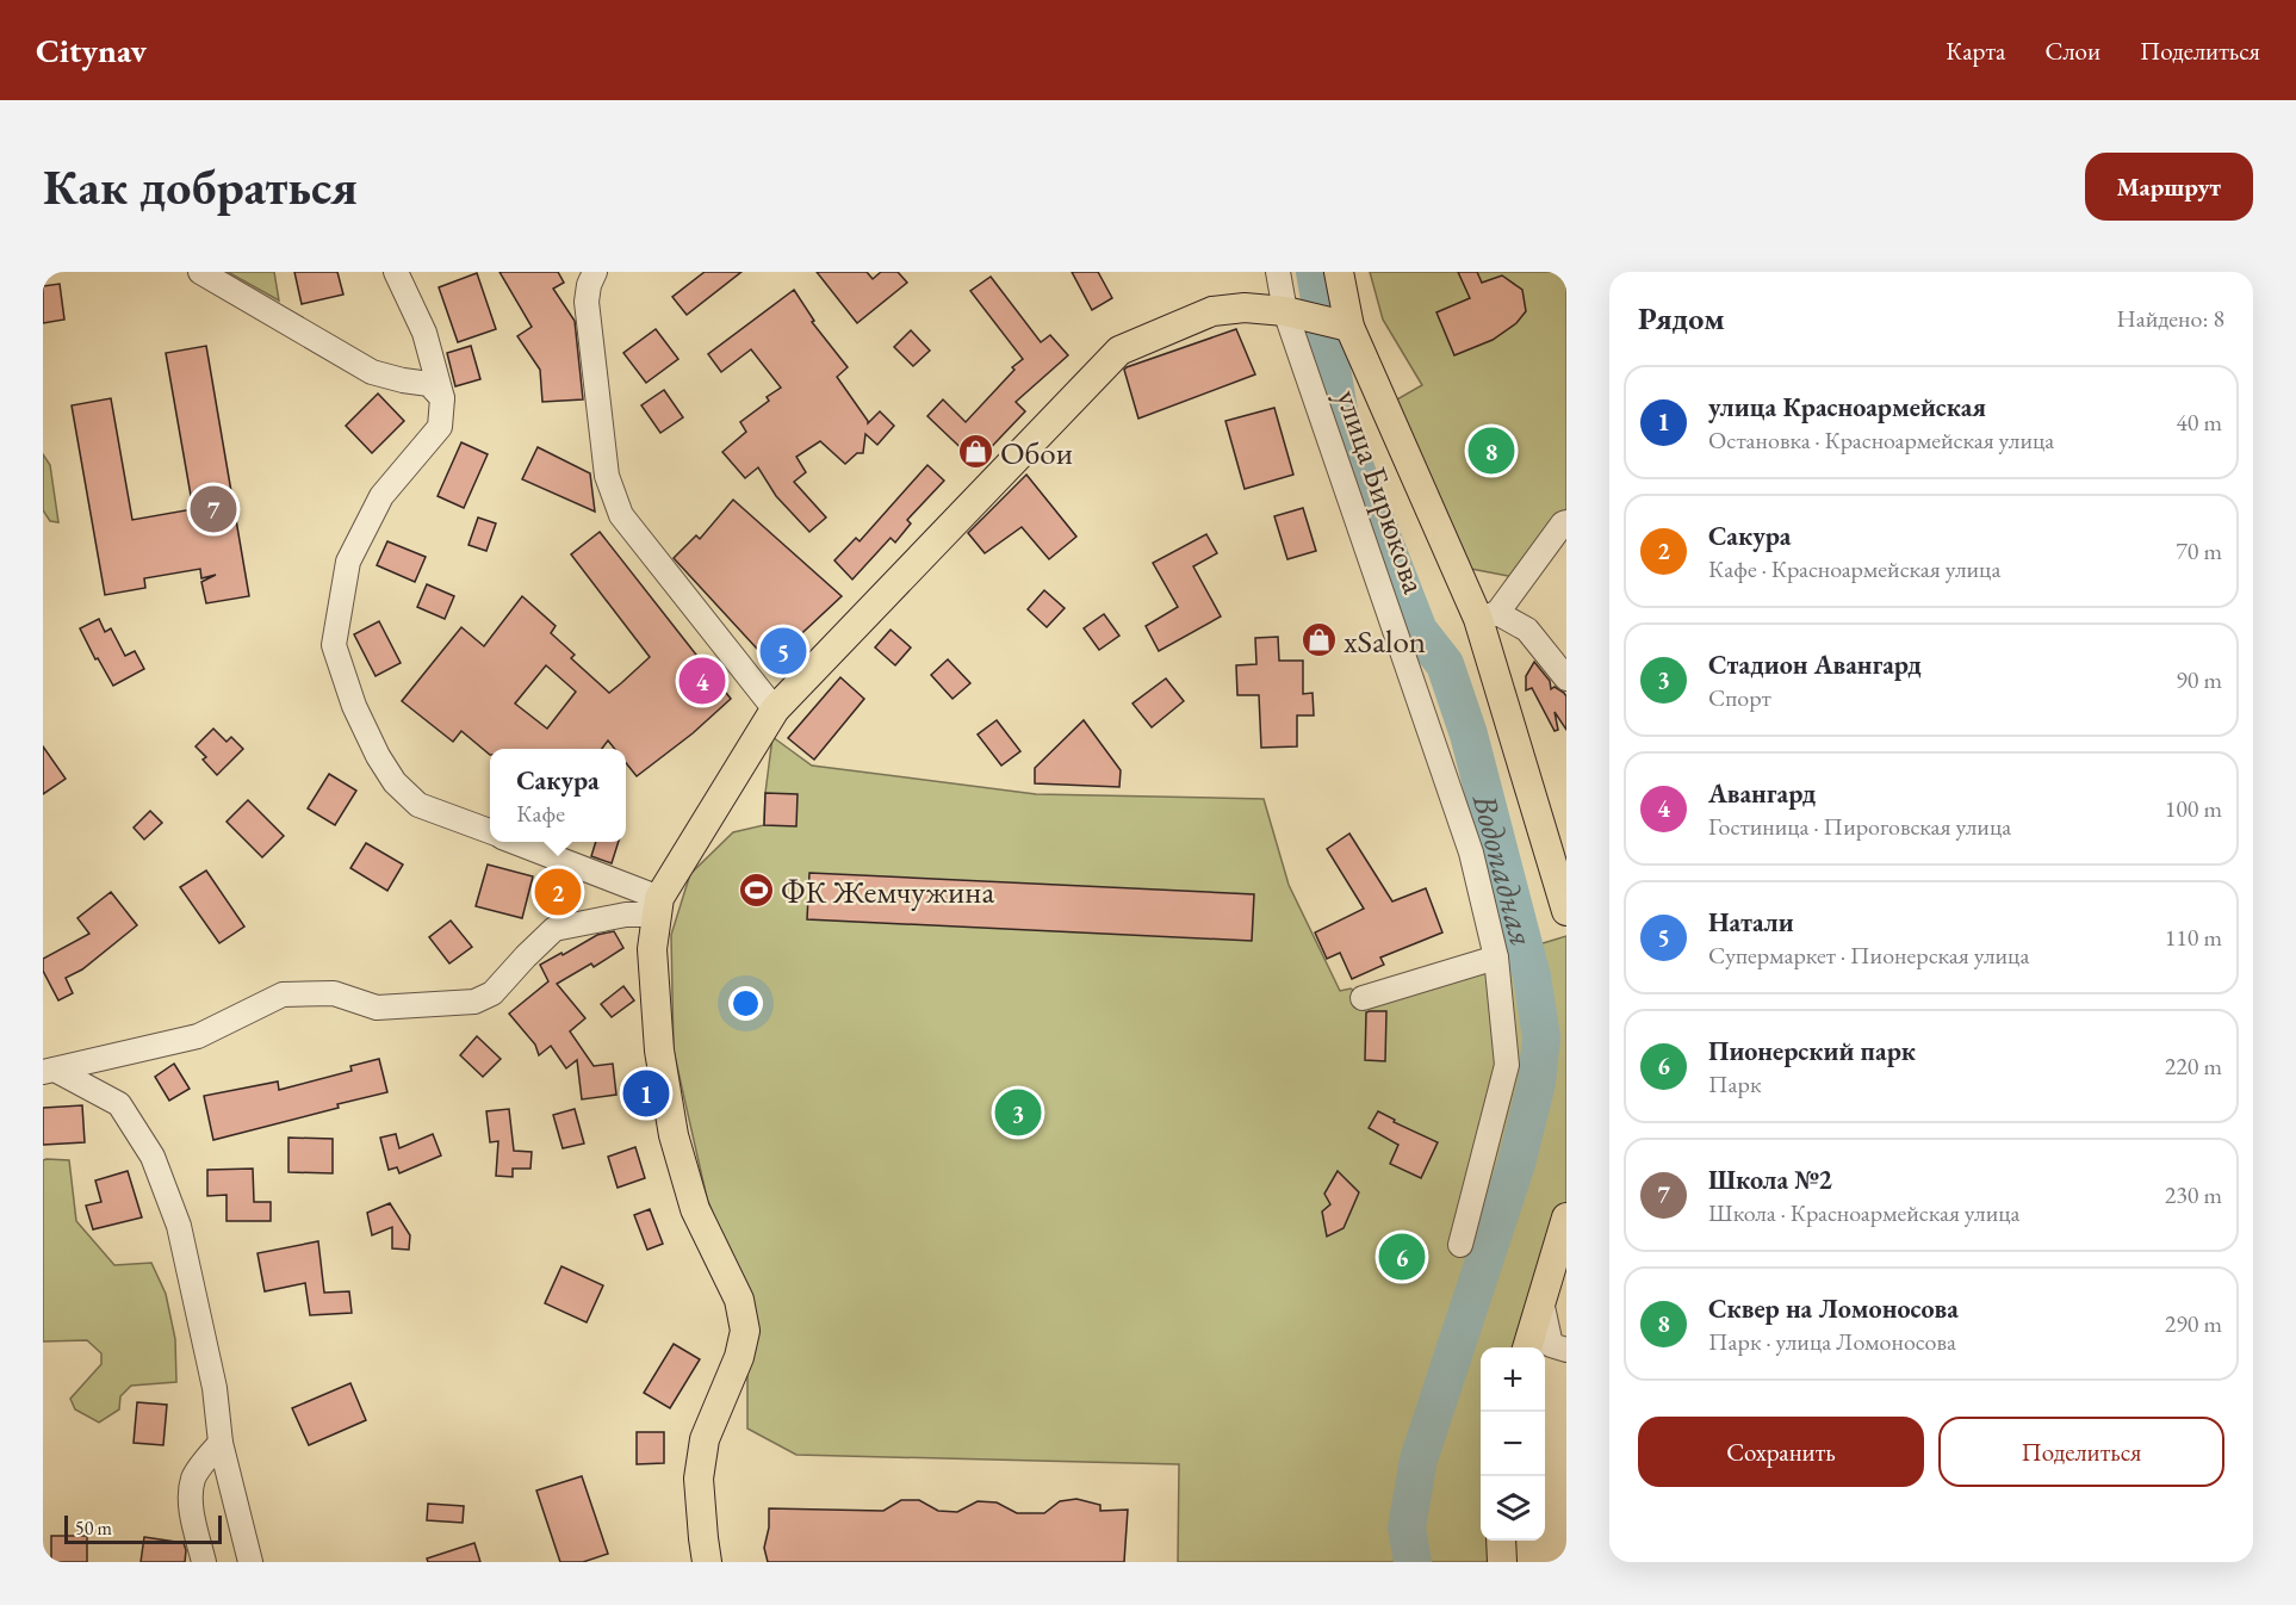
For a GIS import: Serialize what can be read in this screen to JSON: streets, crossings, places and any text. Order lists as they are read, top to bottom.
{
  "streets": {
    "street": ["улица Бирюкова"]
  },
  "water": ["Водопадная"],
  "places": {
    "shop": ["Обои", "xSalon"],
    "sports": ["ФК Жемчужина"]
  },
  "scale_bar": "50 m",
  "page": {
    "header": "Citynav",
    "nav": ["Карта", "Слои", "Поделиться"],
    "buttons": [
      "Маршрут",
      ["Сохранить", "Поделиться"]
    ],
    "title": "Как добраться",
    "heading": ["Рядом", "Найдено: 8"],
    "list": [
      {
        "mark": "1",
        "name": "улица Красноармейская",
        "note": "Остановка · Красноармейская улица",
        "value": "40 m"
      },
      {
        "mark": "2",
        "name": "Сакура",
        "note": "Кафе · Красноармейская улица",
        "value": "70 m"
      },
      {
        "mark": "3",
        "name": "Стадион Авангард",
        "note": "Спорт",
        "value": "90 m"
      },
      {
        "mark": "4",
        "name": "Авангард",
        "note": "Гостиница · Пироговская улица",
        "value": "100 m"
      },
      {
        "mark": "5",
        "name": "Натали",
        "note": "Супермаркет · Пионерская улица",
        "value": "110 m"
      },
      {
        "mark": "6",
        "name": "Пионерский парк",
        "note": "Парк",
        "value": "220 m"
      },
      {
        "mark": "7",
        "name": "Школа №2",
        "note": "Школа · Красноармейская улица",
        "value": "230 m"
      },
      {
        "mark": "8",
        "name": "Сквер на Ломоносова",
        "note": "Парк · улица Ломоносова",
        "value": "290 m"
      }
    ],
    "pins": [
      "8",
      "7",
      "5",
      "4",
      "2",
      "1",
      "3",
      "6"
    ],
    "popup": ["Сакура", "Кафе"],
    "map_buttons": ["+", "−"],
    "scale": "50 m"
  }
}
